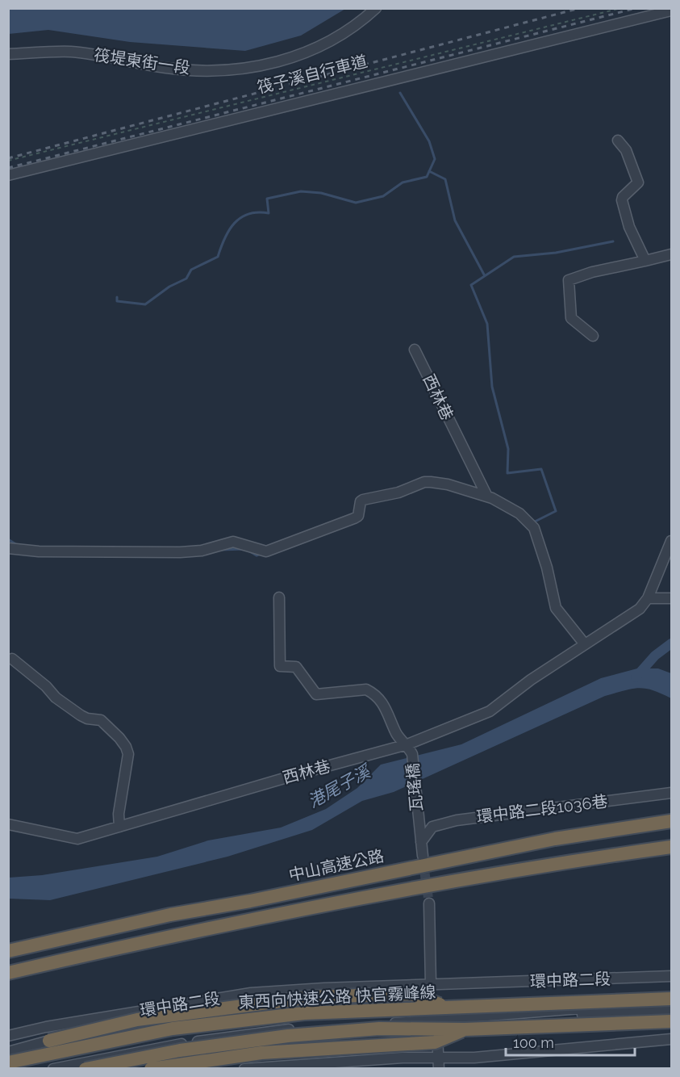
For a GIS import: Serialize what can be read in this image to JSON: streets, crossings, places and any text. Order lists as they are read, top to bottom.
{
  "streets": {
    "highway": ["中山高速公路", "東西向快速公路 快官霧峰線"],
    "street": [
      "筏堤東街一段",
      "西林巷",
      "瓦瑤橋",
      "環中路二段1036巷",
      "環中路二段"
    ],
    "path": ["筏子溪自行車道"]
  },
  "crossings": [
    ["西林巷", "瓦瑤橋"],
    ["瓦瑤橋", "環中路二段1036巷"]
  ],
  "water": ["港尾子溪"],
  "scale_bar": "100 m"
}
